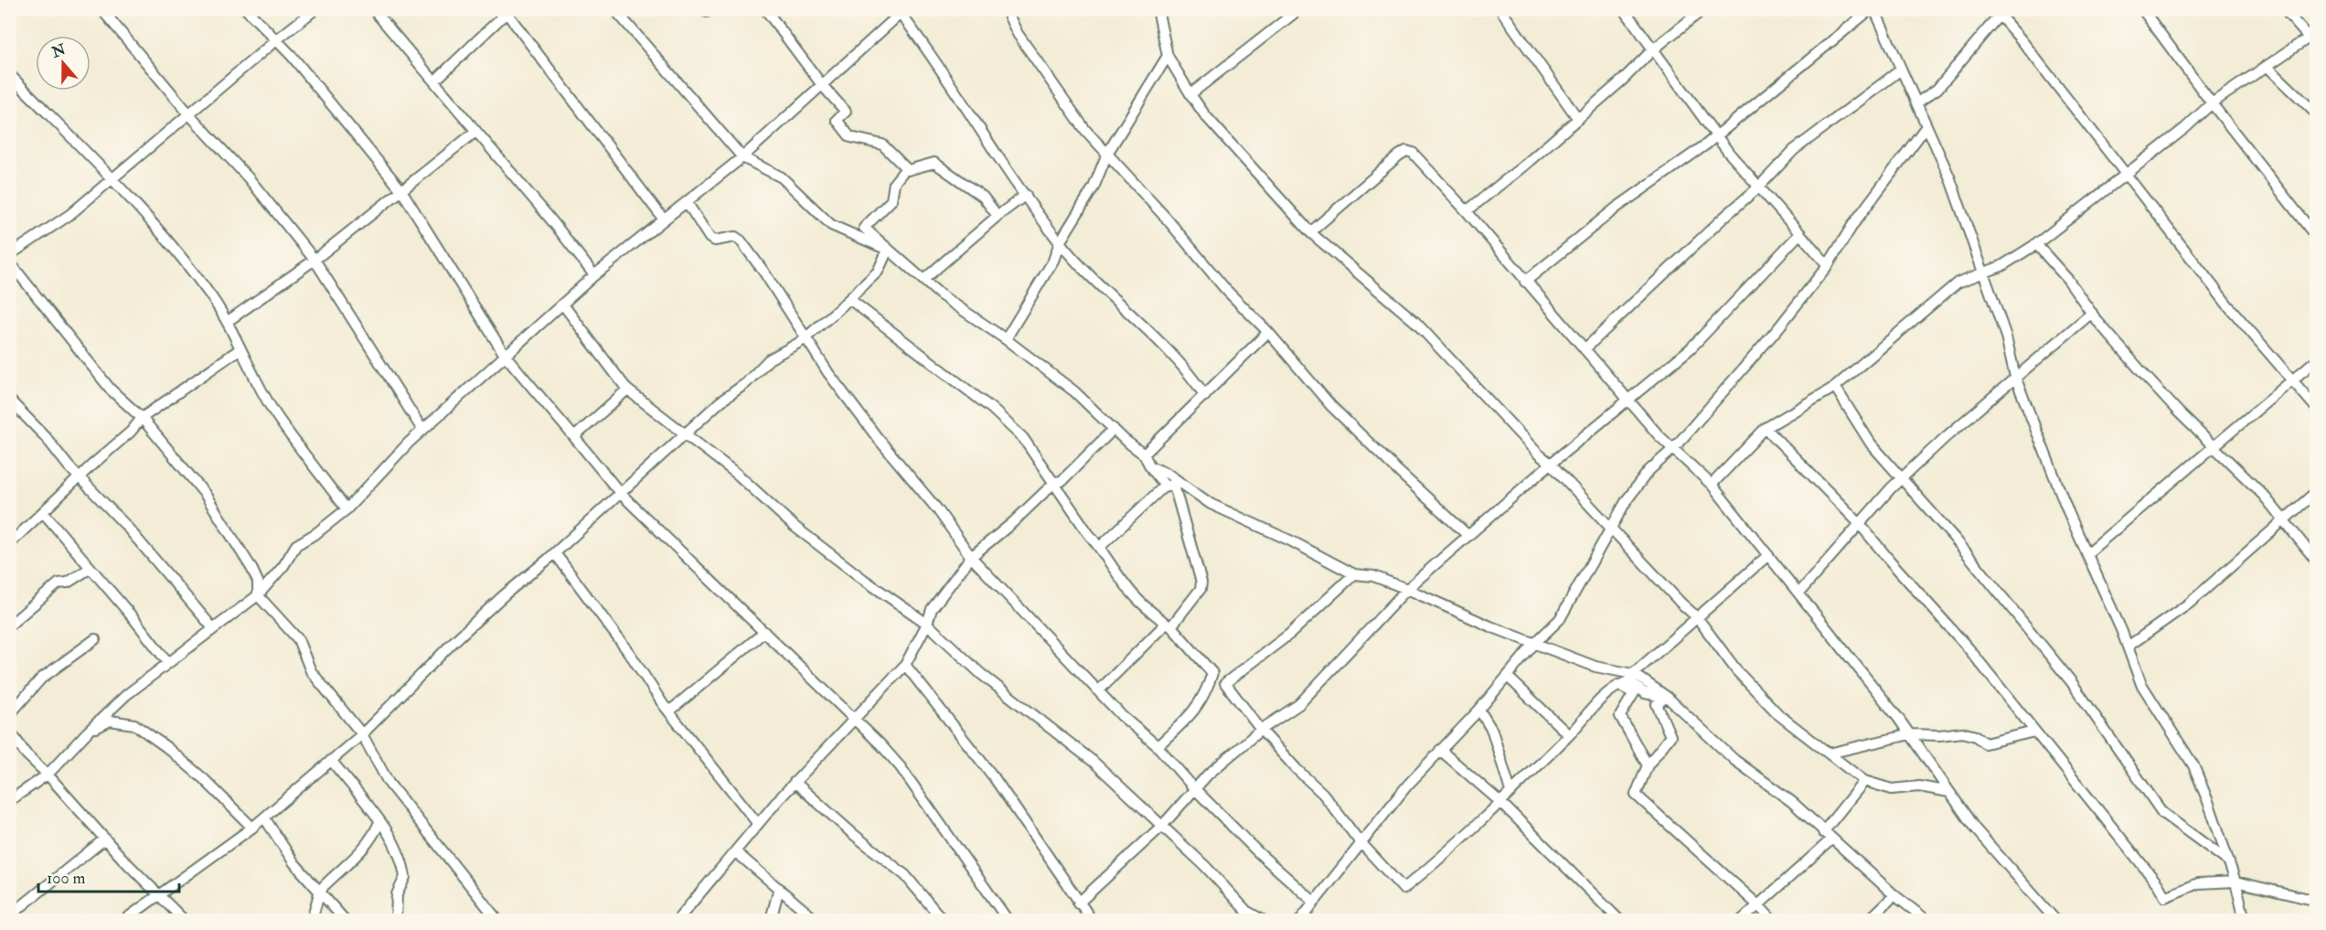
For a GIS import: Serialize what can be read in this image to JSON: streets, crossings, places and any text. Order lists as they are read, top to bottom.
{
  "scale_bar": "100 m",
  "north": "top"
}
